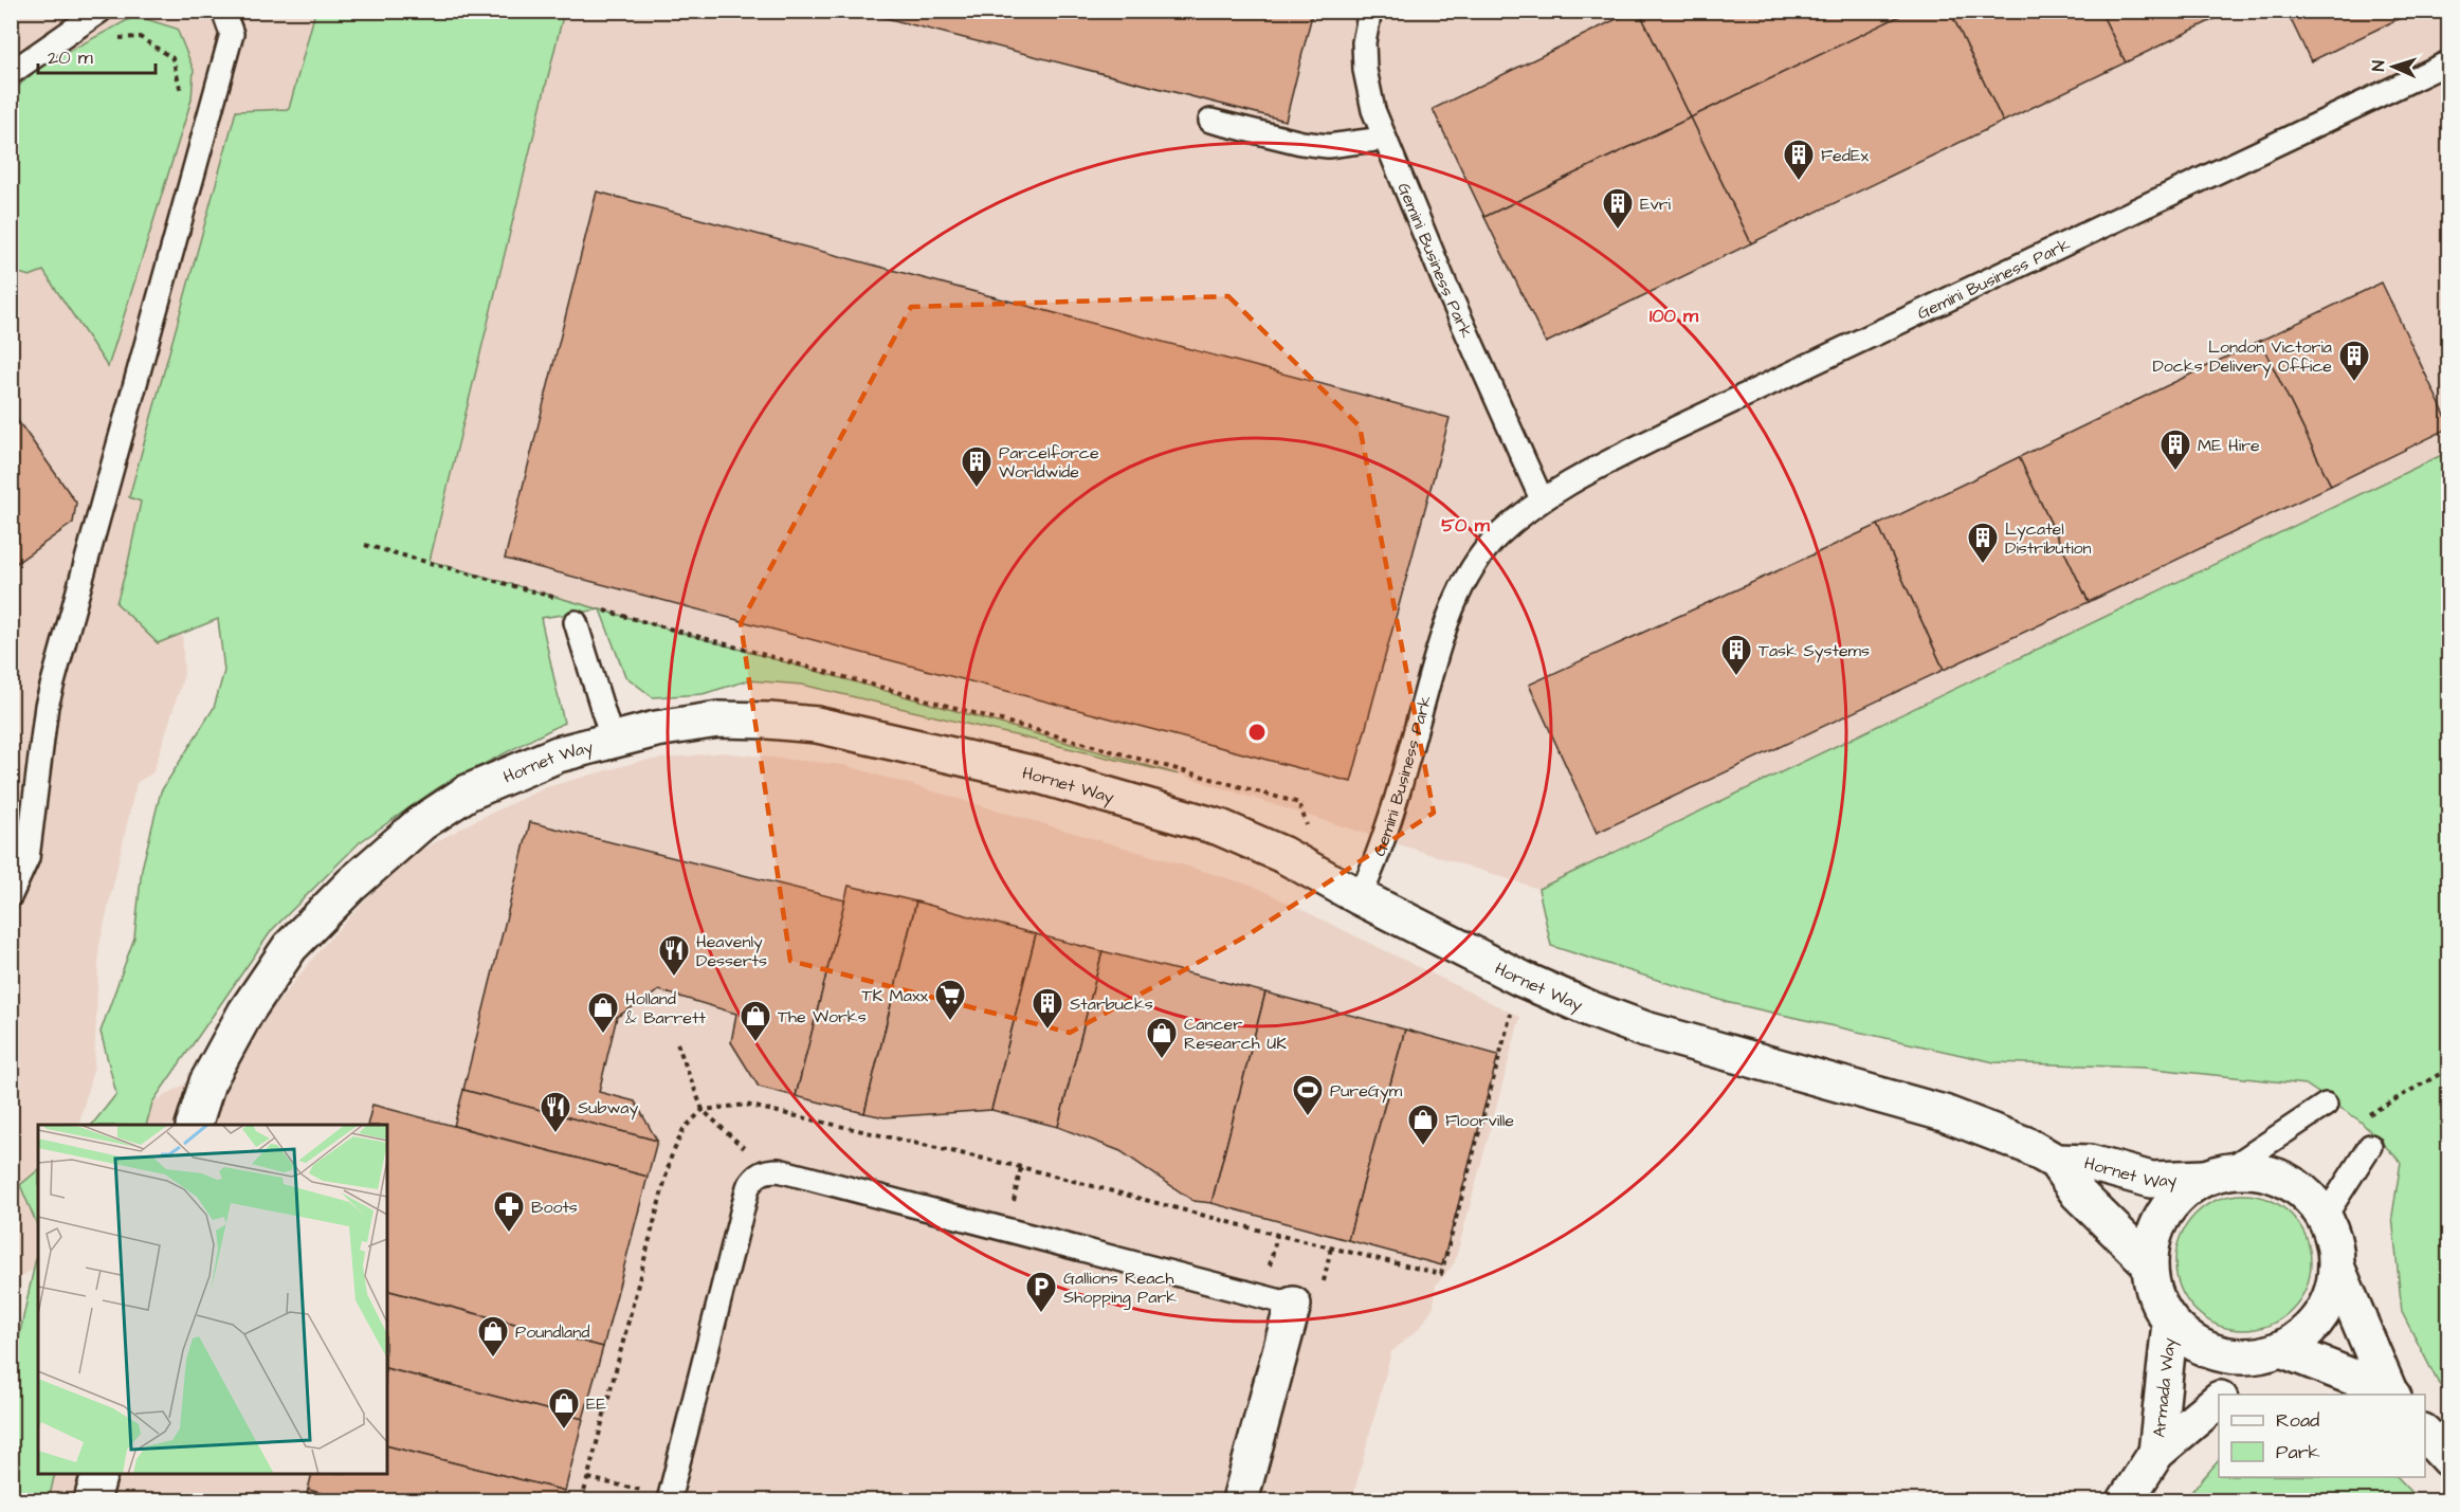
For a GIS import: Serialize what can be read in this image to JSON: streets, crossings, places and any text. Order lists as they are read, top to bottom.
{
  "streets": {
    "street": ["Hornet Way", "Armada Way"],
    "lane": ["Gemini Business Park"]
  },
  "crossings": [
    ["Gemini Business Park", "Hornet Way"],
    ["Hornet Way", "Armada Way"]
  ],
  "places": {
    "building": [
      "FedEx",
      "Evri",
      "London Victoria Docks Delivery Office",
      "ME Hire",
      "Parcelforce Worldwide",
      "Lycatel Distribution",
      "Task Systems",
      "Starbucks"
    ],
    "restaurant": ["Heavenly Desserts", "Subway"],
    "supermarket": ["TK Maxx"],
    "shop": [
      "Holland & Barrett",
      "The Works",
      "Cancer Research UK",
      "Floorville",
      "Poundland",
      "EE"
    ],
    "sports": ["PureGym"],
    "pharmacy": ["Boots"],
    "parking": ["Gallions Reach Shopping Park"]
  },
  "legend": ["Road", "Park"],
  "scale_bar": "20 m",
  "north": "left",
  "rings": ["100 m", "50 m"]
}
